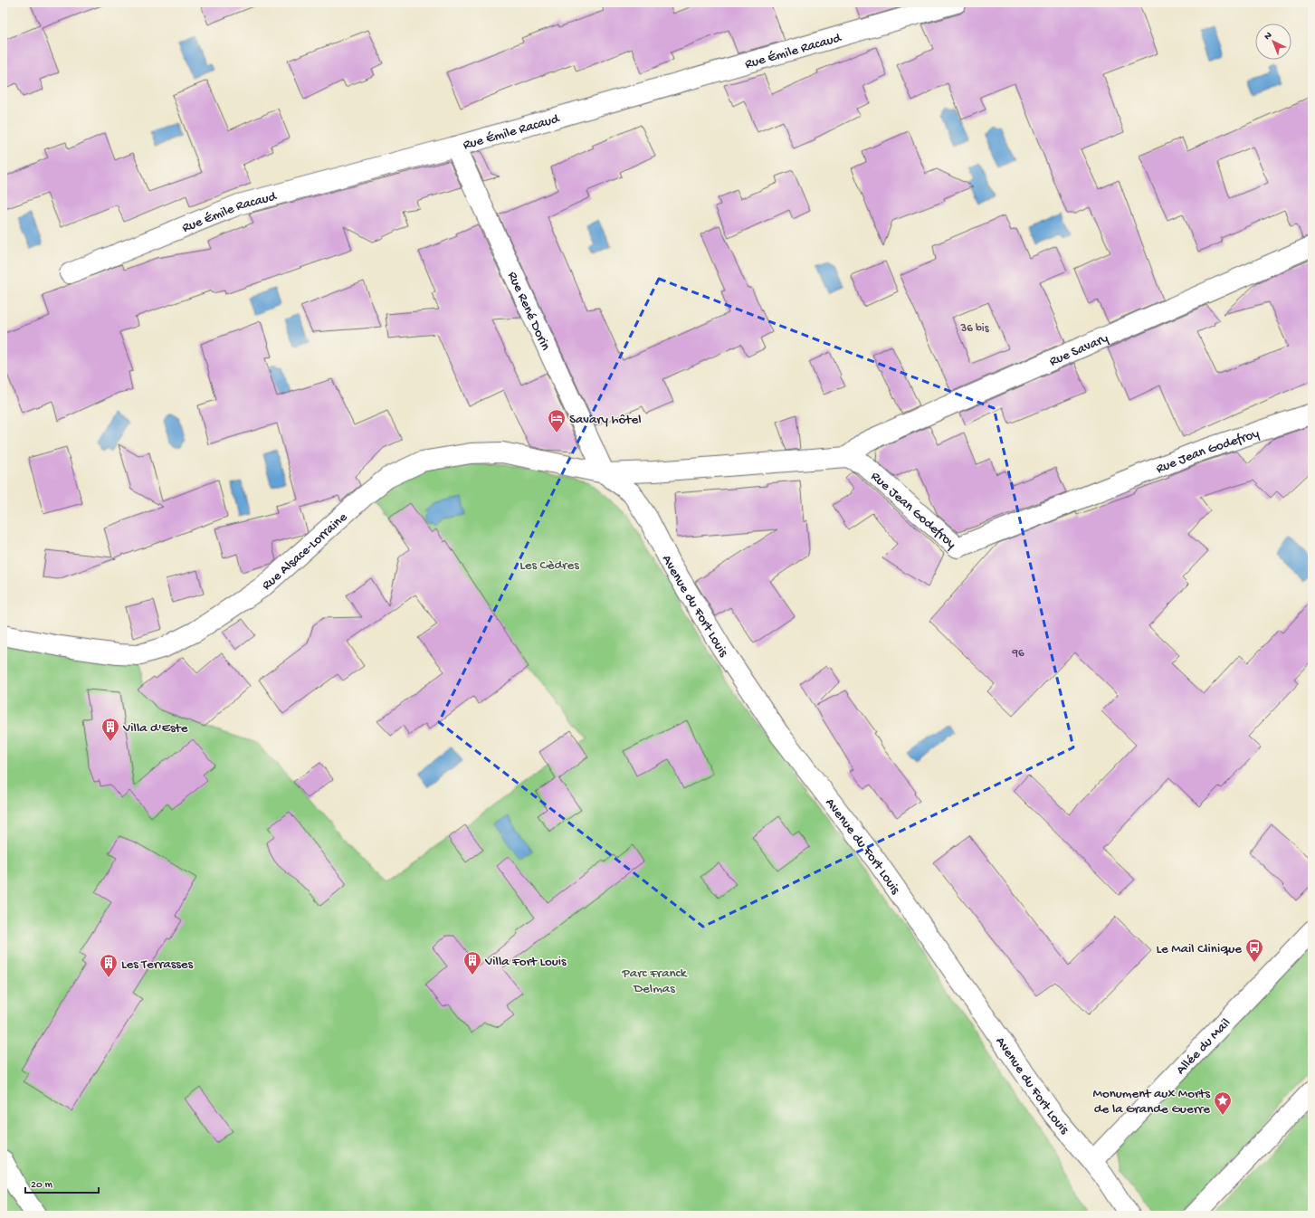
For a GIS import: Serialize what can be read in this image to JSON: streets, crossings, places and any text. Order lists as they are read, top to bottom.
{
  "streets": {
    "street": [
      "Rue Émile Racaud",
      "Rue René Dorin",
      "Rue Savary",
      "Rue Jean Godefroy",
      "Rue Alsace-Lorraine",
      "Avenue du Fort Louis",
      "Allée du Mail"
    ]
  },
  "crossings": [
    ["Rue Émile Racaud", "Rue René Dorin"],
    ["Rue René Dorin", "Rue Jean Godefroy"],
    ["Rue René Dorin", "Rue Alsace-Lorraine"],
    ["Rue René Dorin", "Avenue du Fort Louis"],
    ["Rue Savary", "Rue Jean Godefroy"],
    ["Rue Jean Godefroy", "Rue Alsace-Lorraine"],
    ["Rue Jean Godefroy", "Avenue du Fort Louis"],
    ["Rue Alsace-Lorraine", "Avenue du Fort Louis"],
    ["Avenue du Fort Louis", "Allée du Mail"]
  ],
  "parks": ["Les Cèdres", "Parc Franck Delmas"],
  "places": {
    "hotel": ["Savary hôtel"],
    "building": ["Villa d'Este", "Villa Fort Louis", "Les Terrasses"],
    "bus stop": ["Le Mail Clinique"],
    "place": ["Monument aux Morts de la Grande Guerre"]
  },
  "house_numbers": ["36 bis", "96"],
  "scale_bar": "20 m",
  "north": "top left"
}
